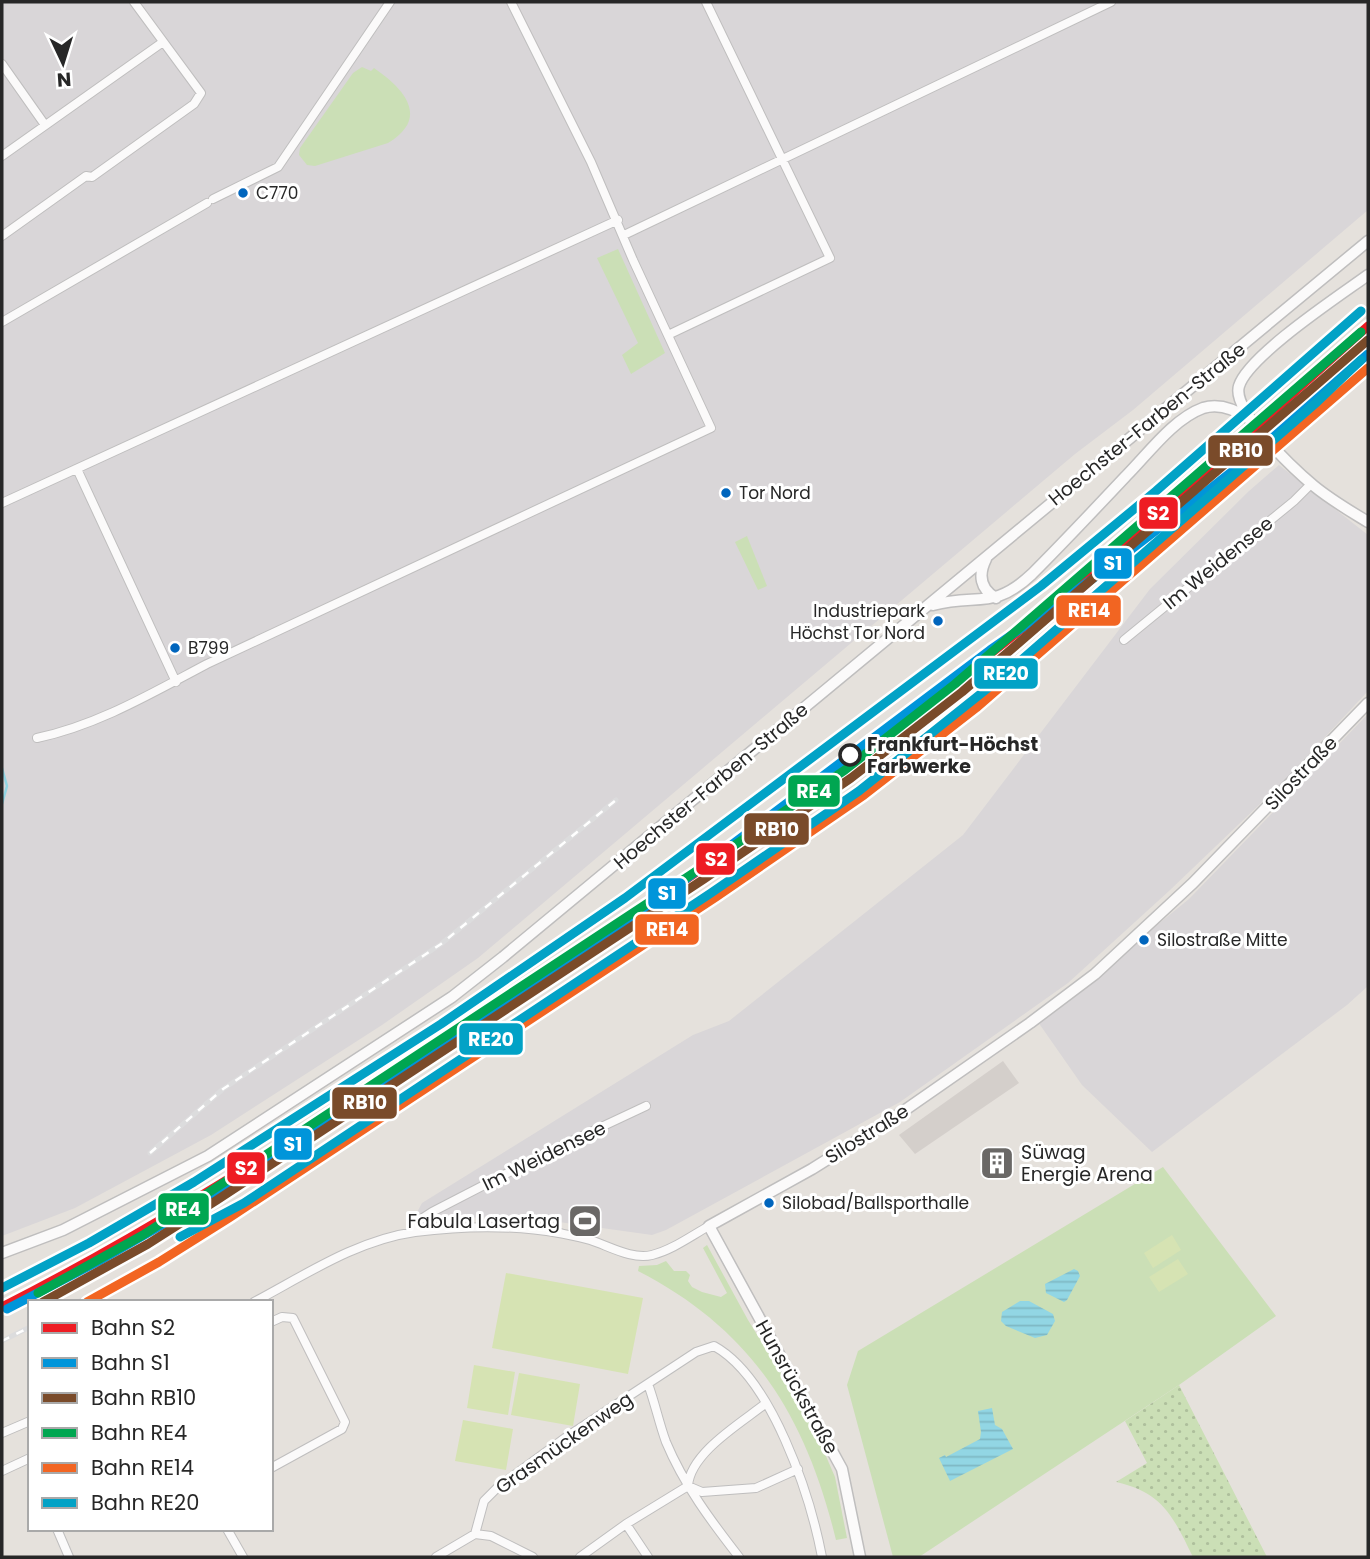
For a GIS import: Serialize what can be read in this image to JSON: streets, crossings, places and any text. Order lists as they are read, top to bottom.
{
  "streets": {
    "main road": ["Hoechster-Farben-Straße", "Silostraße", "Hunsrückstraße"],
    "street": ["Im Weidensee", "Grasmückenweg"]
  },
  "crossings": [
    ["Im Weidensee", "Silostraße"],
    ["Silostraße", "Hunsrückstraße"]
  ],
  "places": {
    "other": [
      "C770",
      "Tor Nord",
      "Industriepark Höchst Tor Nord",
      "B799",
      "Frankfurt-Höchst Farbwerke",
      "Silostraße Mitte",
      "Silobad/Ballsporthalle"
    ],
    "building": ["Süwag Energie Arena"],
    "sports": ["Fabula Lasertag"]
  },
  "lines": [
    "rail line RE20",
    "rail line S2",
    "rail line RE4",
    "rail line RB10",
    "rail line S1",
    "rail line RE14"
  ],
  "legend": [
    "Bahn S2",
    "Bahn S1",
    "Bahn RB10",
    "Bahn RE4",
    "Bahn RE14",
    "Bahn RE20"
  ],
  "north": "bottom"
}
